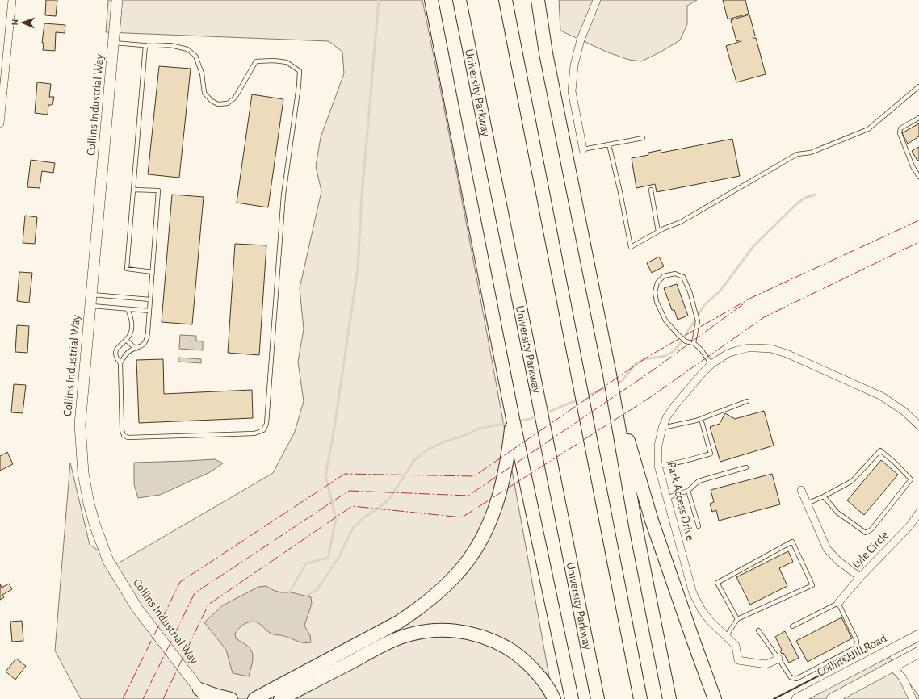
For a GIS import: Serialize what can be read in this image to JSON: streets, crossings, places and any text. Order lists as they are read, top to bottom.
{
  "streets": {
    "highway": ["University Parkway"],
    "street": [
      "Collins Industrial Way",
      "Park Access Drive",
      "Lyle Circle",
      "Collins Hill Road"
    ]
  },
  "north": "left"
}
